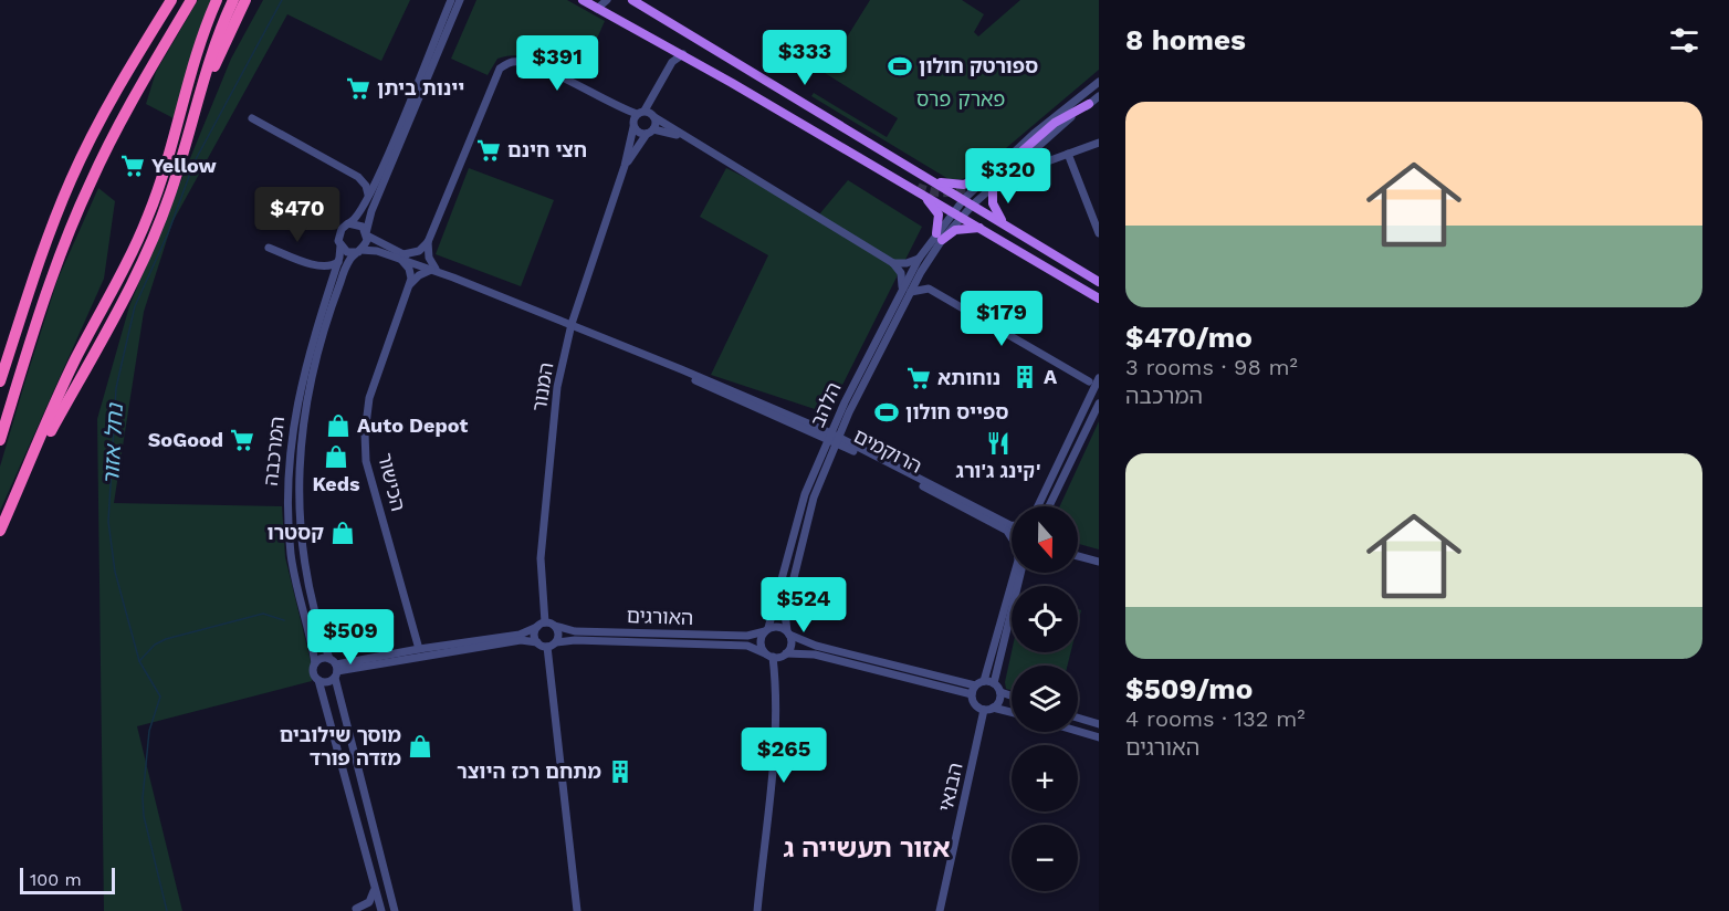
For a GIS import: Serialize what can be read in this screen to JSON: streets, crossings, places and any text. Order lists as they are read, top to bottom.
{
  "streets": {
    "street": [
      "המנור",
      "הלהב",
      "המרכבה",
      "הרוקמים",
      "הכישור",
      "האורגים",
      "הבנאי"
    ]
  },
  "crossings": [
    ["המנור", "הרוקמים"],
    ["המנור", "האורגים"],
    ["הלהב", "הרוקמים"],
    ["הלהב", "האורגים"],
    ["המרכבה", "הרוקמים"],
    ["הרוקמים", "הכישור"]
  ],
  "districts": ["אזור תעשייה ג"],
  "water": ["נחל אזור"],
  "parks": ["פארק פרס"],
  "places": {
    "sports": ["ספורטק חולון", "ספייס חולון"],
    "supermarket": [
      "יינות ביתן",
      "חצי חינם",
      "Yellow",
      "נוחותא",
      "SoGood"
    ],
    "building": ["A", "מתחם רכז היוצר"],
    "shop": [
      "Auto Depot",
      "Keds",
      "קסטרו",
      "מוסך שילובים מזדה פורד"
    ],
    "restaurant": ["קינג ג'ורג'"]
  },
  "scale_bar": "100 m",
  "north": "bottom",
  "page": {
    "heading": "8 homes",
    "price": [
      "$333",
      "$391",
      "$320",
      "$470",
      "$179",
      "$524",
      "$509",
      "$265"
    ],
    "list": [
      {
        "name": "$470/mo",
        "note": "3 rooms · 98 m² · המרכבה"
      },
      {
        "name": "$509/mo",
        "note": "4 rooms · 132 m² · האורגים"
      }
    ],
    "map_buttons": ["+", "−"],
    "scale": "100 m"
  }
}
